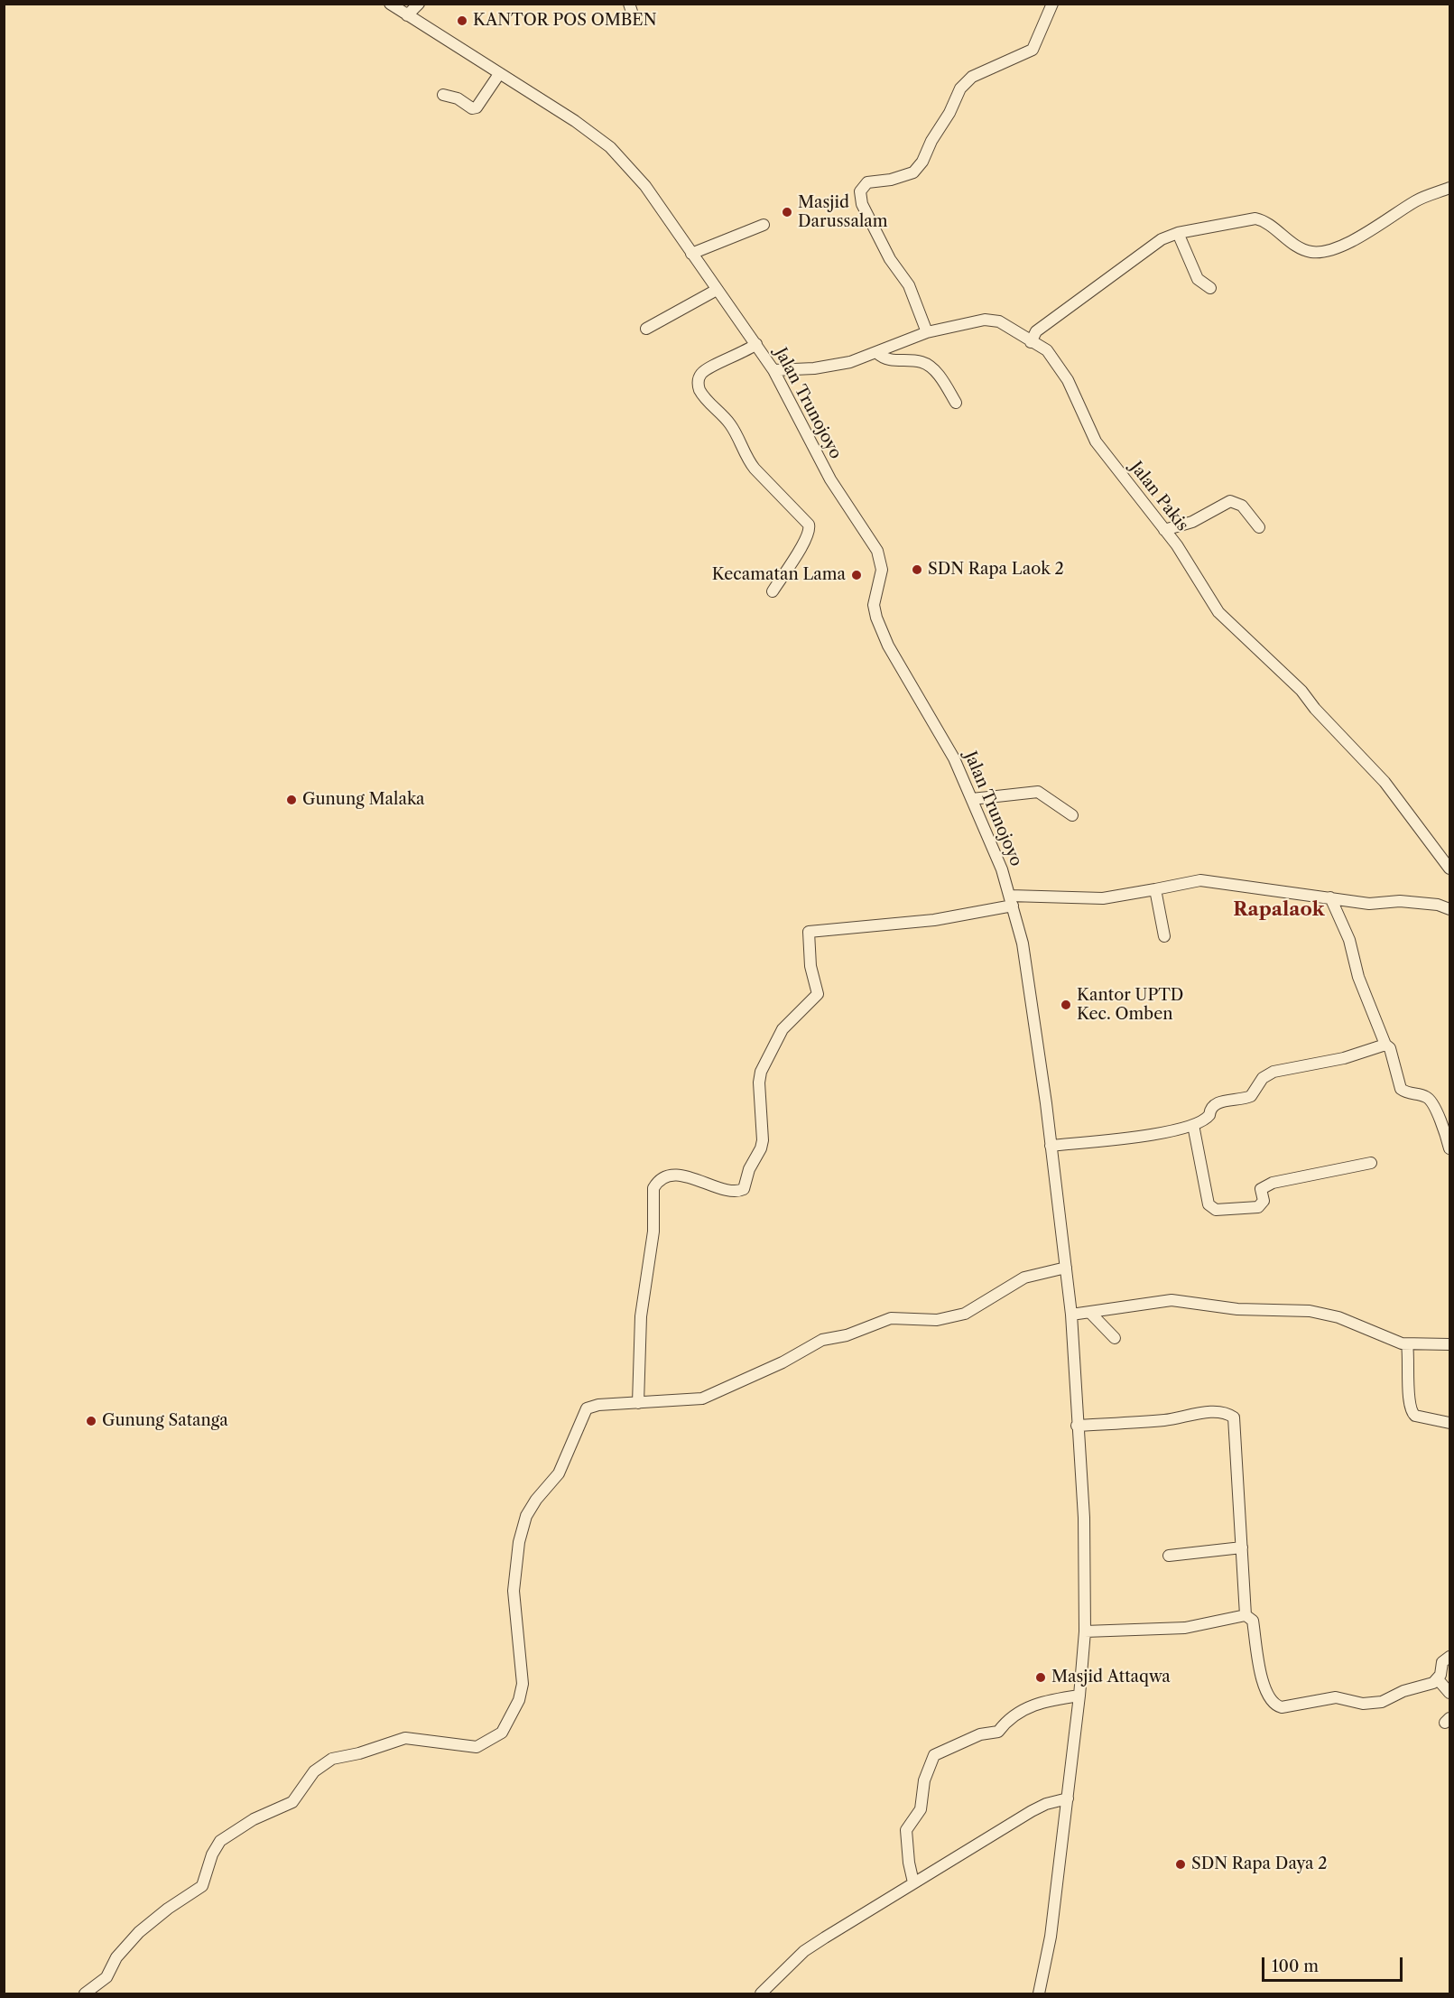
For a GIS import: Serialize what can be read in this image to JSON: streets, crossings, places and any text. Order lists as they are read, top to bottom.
{
  "streets": {
    "street": ["Jalan Trunojoyo", "Jalan Pakis"]
  },
  "crossings": [
    ["Jalan Trunojoyo", "Jalan Pakis"]
  ],
  "districts": ["Rapalaok"],
  "places": [
    "KANTOR POS OMBEN",
    "Masjid Darussalam",
    "SDN Rapa Laok 2",
    "Kecamatan Lama",
    "Gunung Malaka",
    "Kantor UPTD Kec. Omben",
    "Gunung Satanga",
    "Masjid Attaqwa",
    "SDN Rapa Daya 2"
  ],
  "scale_bar": "100 m"
}
